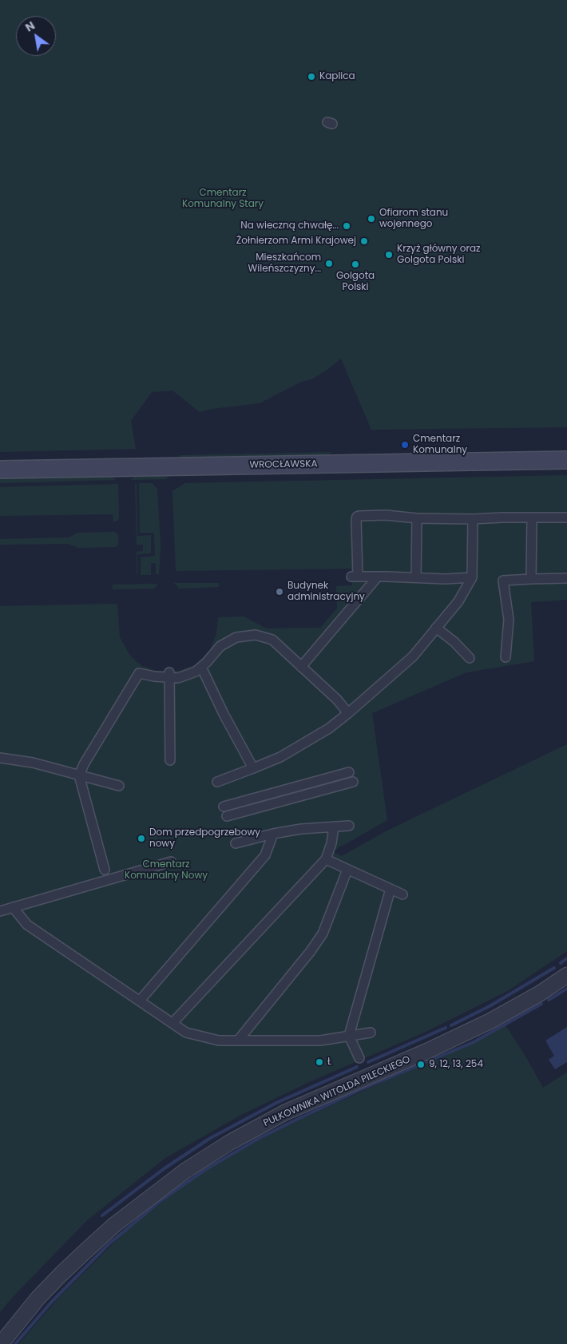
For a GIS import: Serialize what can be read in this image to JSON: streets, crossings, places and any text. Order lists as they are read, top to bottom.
{
  "streets": {
    "main road": ["WROCŁAWSKA"],
    "street": ["PUŁKOWNIKA WITOLDA PILECKIEGO"]
  },
  "parks": ["Cmentarz Komunalny Stary", "Cmentarz Komunalny Nowy"],
  "places": [
    "Kaplica",
    "Ofiarom stanu wojennego",
    "Na wieczną chwałę...",
    "Żołnierzom Armi Krajowej",
    "Krzyż główny oraz Golgota Polski",
    "Mieszkańcom Wileńszczyzny...",
    "Golgota Polski",
    "Cmentarz Komunalny",
    "Budynek administracyjny",
    "Dom przedpogrzebowy nowy",
    "Ł",
    "9, 12, 13, 254"
  ],
  "north": "top left"
}
